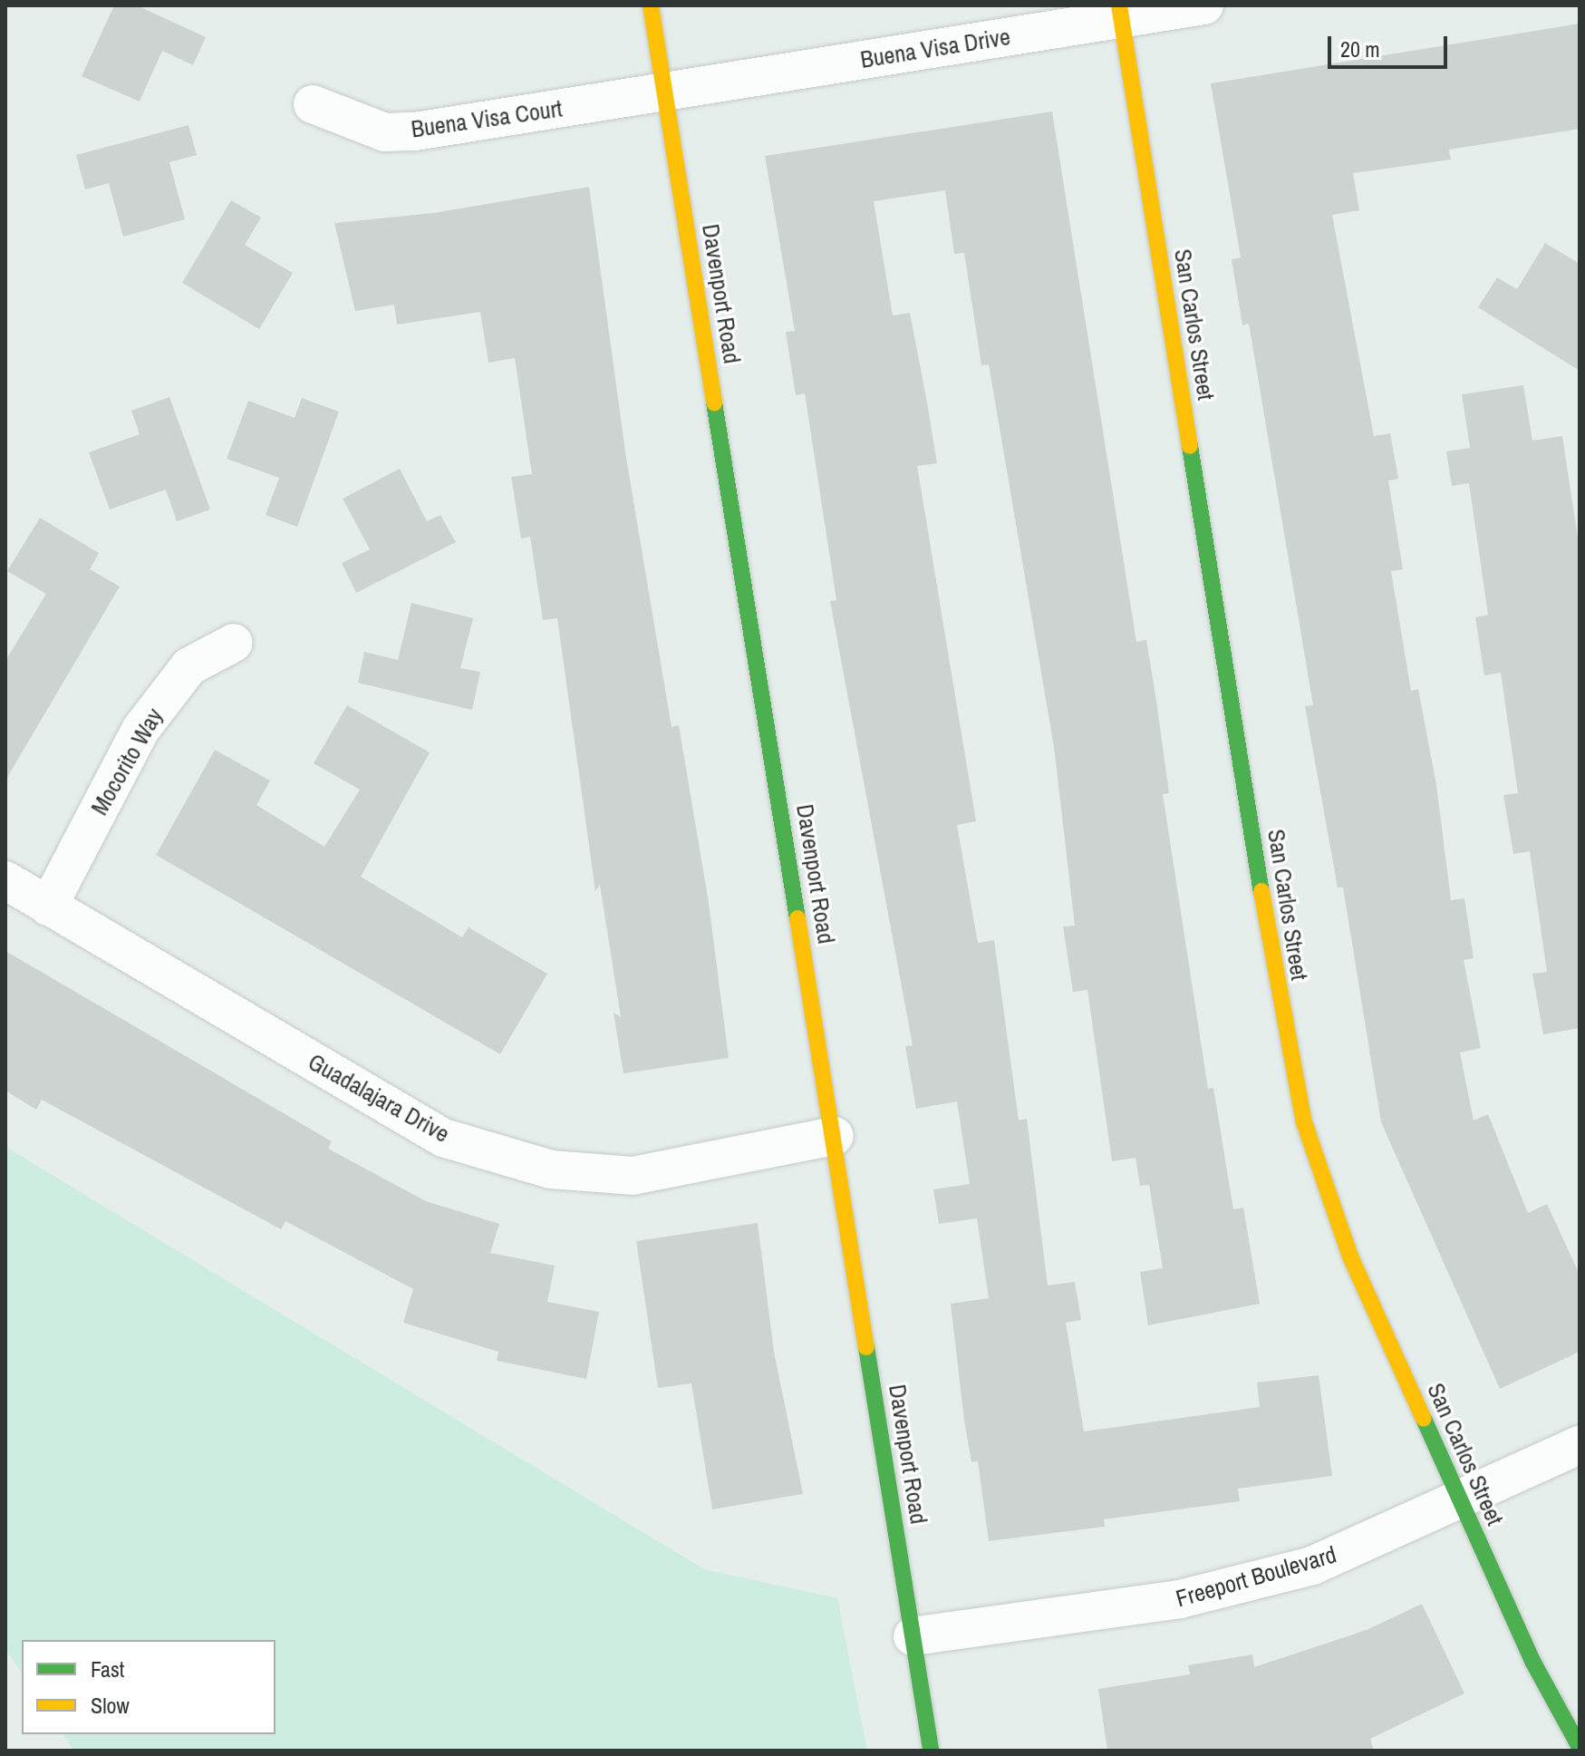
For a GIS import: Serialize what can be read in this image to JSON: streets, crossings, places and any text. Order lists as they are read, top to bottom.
{
  "streets": {
    "street": [
      "Buena Visa Drive",
      "Buena Visa Court",
      "Davenport Road",
      "San Carlos Street",
      "Mocorito Way",
      "Guadalajara Drive",
      "Freeport Boulevard"
    ]
  },
  "crossings": [
    ["Buena Visa Drive", "Buena Visa Court"],
    ["Buena Visa Drive", "Davenport Road"],
    ["Buena Visa Drive", "San Carlos Street"],
    ["Buena Visa Court", "Davenport Road"],
    ["Davenport Road", "Guadalajara Drive"],
    ["Davenport Road", "Freeport Boulevard"],
    ["San Carlos Street", "Freeport Boulevard"],
    ["Mocorito Way", "Guadalajara Drive"]
  ],
  "legend": ["Fast", "Slow"],
  "scale_bar": "20 m"
}
